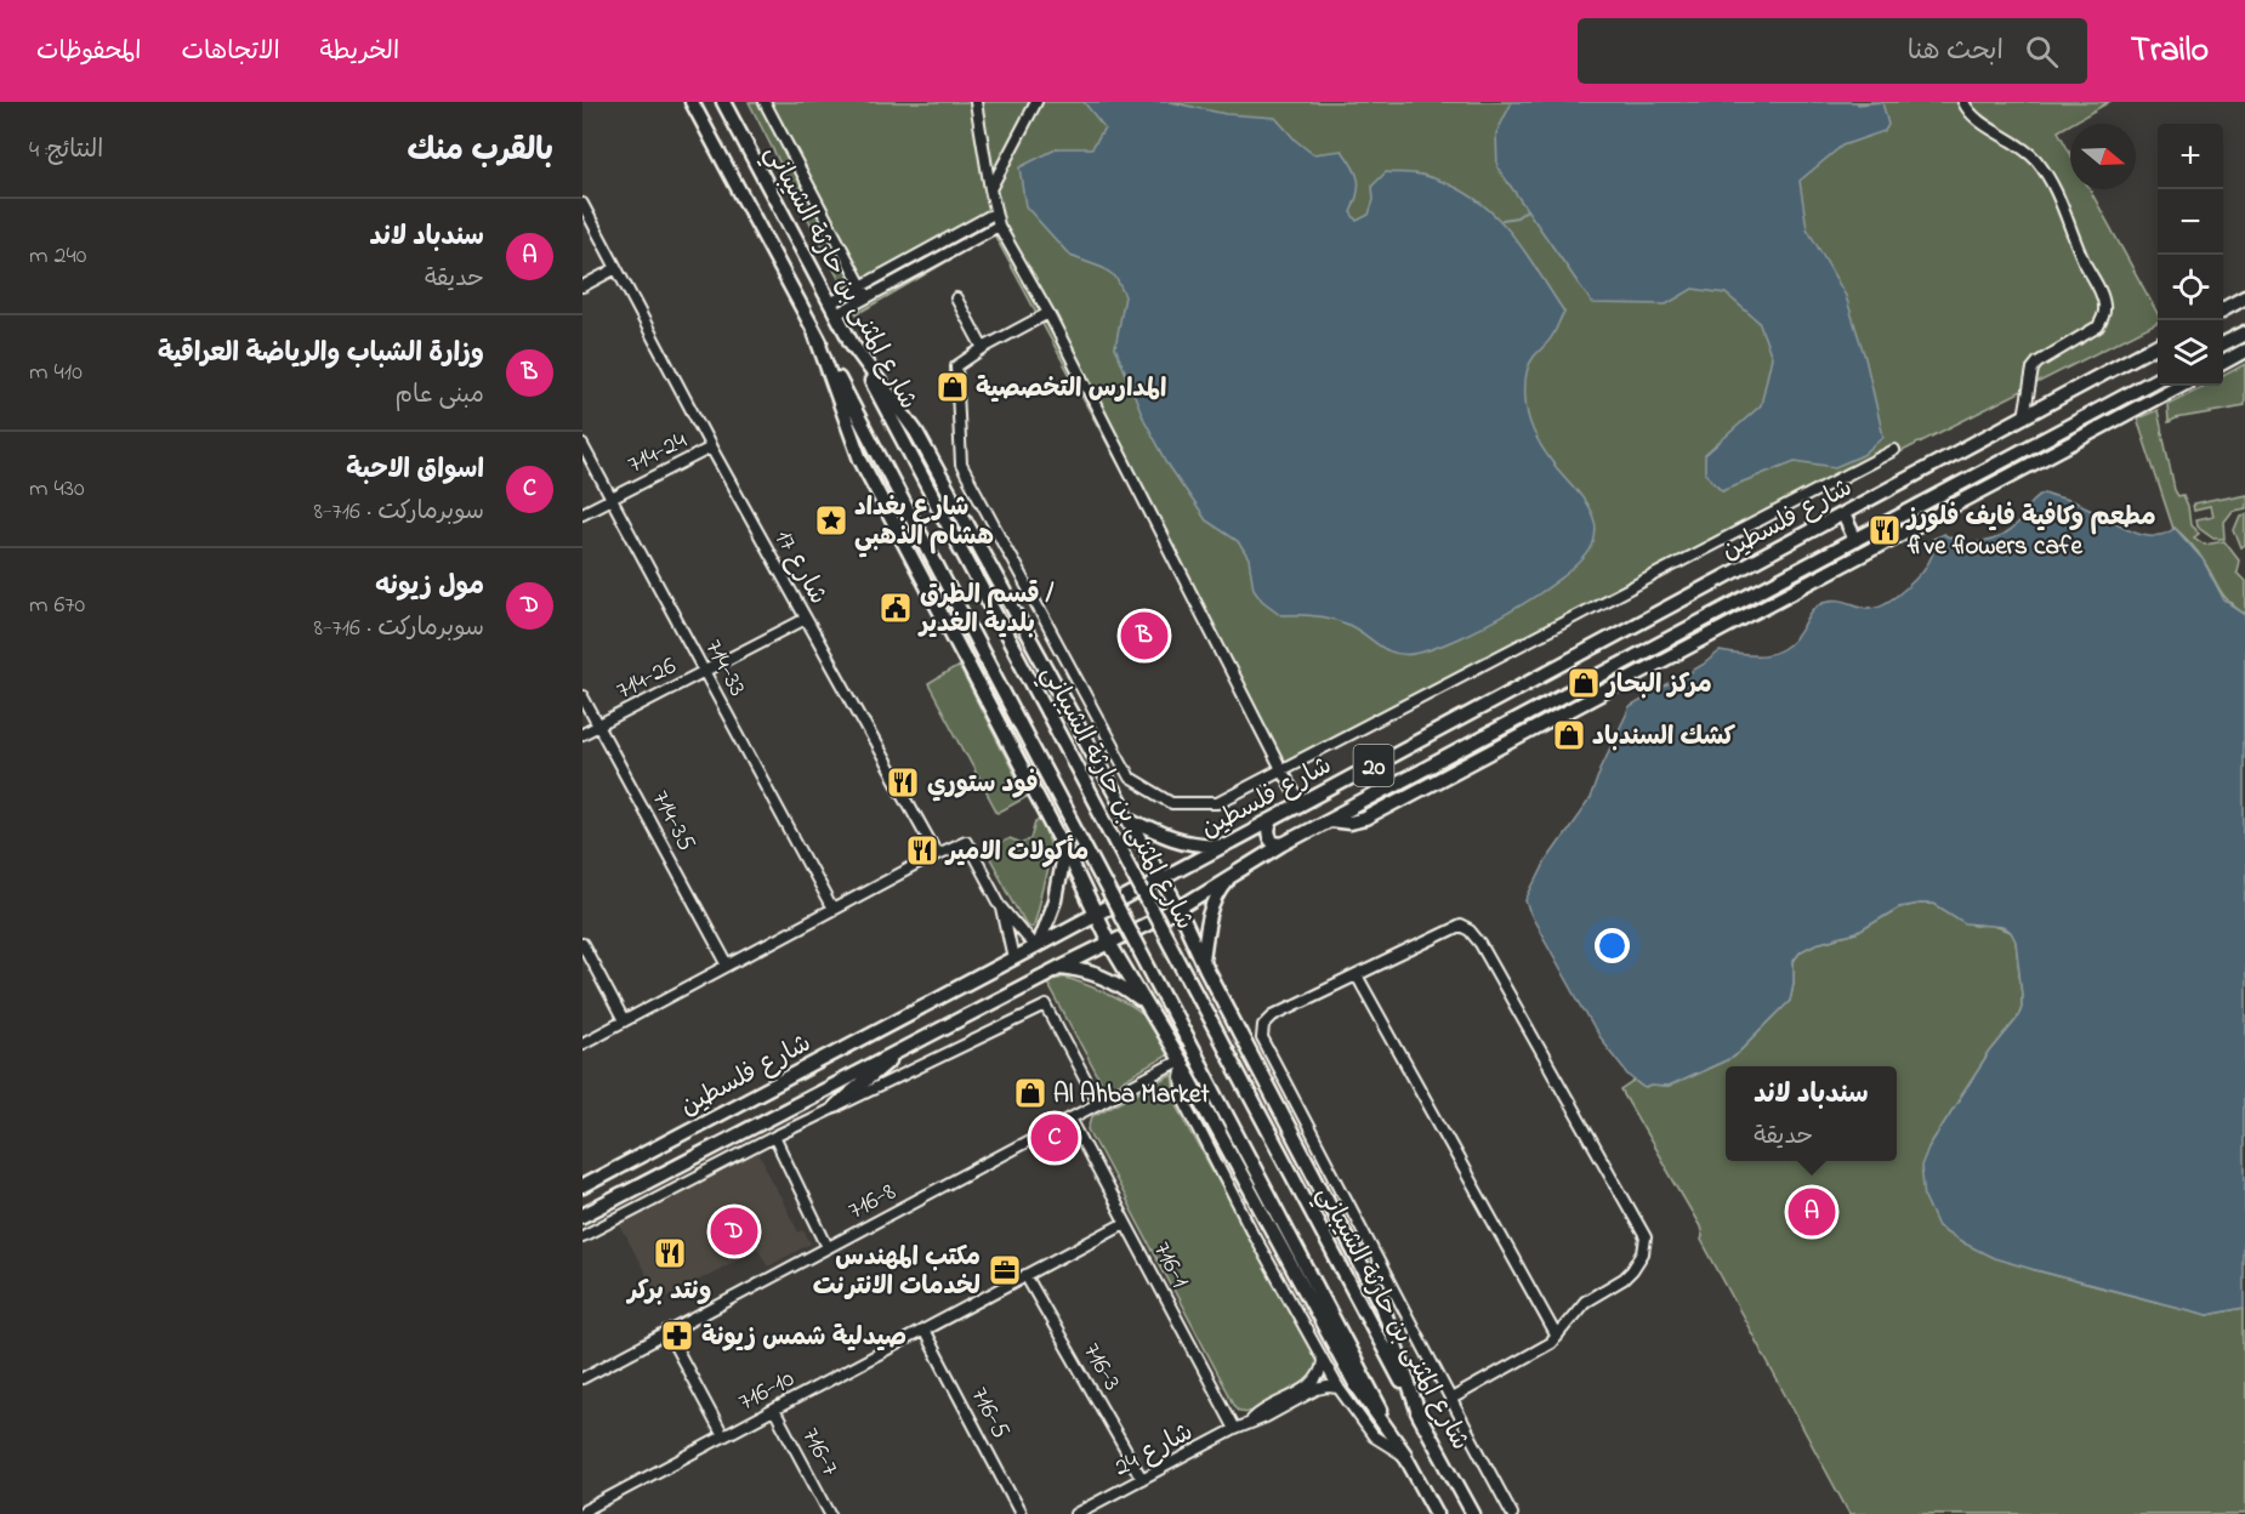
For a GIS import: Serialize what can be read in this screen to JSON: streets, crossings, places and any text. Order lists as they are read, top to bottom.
{
  "streets": {
    "main road": ["شارع المثنى بن حارثة الشيباني", "شارع فلسطين", "20"],
    "street": [
      "714-24",
      "شارع 17",
      "714-33",
      "714-26",
      "714-35",
      "716-8",
      "716-1",
      "716-3",
      "716-10",
      "716-5",
      "شارع 24",
      "716-7"
    ]
  },
  "crossings": [
    ["714-24", "شارع 17"],
    ["714-24", "714-33"],
    ["شارع 17", "714-26"],
    ["714-33", "714-26"],
    ["714-26", "714-35"],
    ["716-8", "716-1"],
    ["716-1", "716-10"],
    ["716-1", "شارع 24"],
    ["716-3", "716-10"],
    ["716-3", "شارع 24"],
    ["716-10", "716-5"],
    ["716-10", "716-7"]
  ],
  "places": {
    "shop": [
      "المدارس التخصصية",
      "مركز البحار",
      "كشك السندباد",
      "Al Ahba Market"
    ],
    "place": ["شارع بغداد هشام الذهبي"],
    "restaurant": [
      "مطعم وكافية فايف فلورز five flowers cafe",
      "فود ستوري",
      "مأكولات الامير",
      "ونتد بركر"
    ],
    "public building": ["قسم الطرق / بلدية الغدير"],
    "office": ["مكتب المهندس لخدمات الانترنت"],
    "pharmacy": ["صيدلية شمس زيونة"]
  },
  "north": "right",
  "page": {
    "header": "Trailo",
    "search": "ابحث هنا",
    "nav": ["الخريطة", "الاتجاهات", "المحفوظات"],
    "heading": ["بالقرب منك", "النتائج: 4"],
    "map_buttons": ["+", "−"],
    "list": [
      {
        "mark": "A",
        "name": "سندباد لاند",
        "note": "حديقة",
        "value": "240 m"
      },
      {
        "mark": "B",
        "name": "وزارة الشباب والرياضة العراقية",
        "note": "مبنى عام",
        "value": "410 m"
      },
      {
        "mark": "C",
        "name": "اسواق الاحبة",
        "note": "سوبرماركت · 716-8",
        "value": "430 m"
      },
      {
        "mark": "D",
        "name": "مول زيونه",
        "note": "سوبرماركت · 716-8",
        "value": "670 m"
      }
    ],
    "pins": [
      "B",
      "C",
      "A",
      "D"
    ],
    "popup": ["سندباد لاند", "حديقة"]
  }
}
